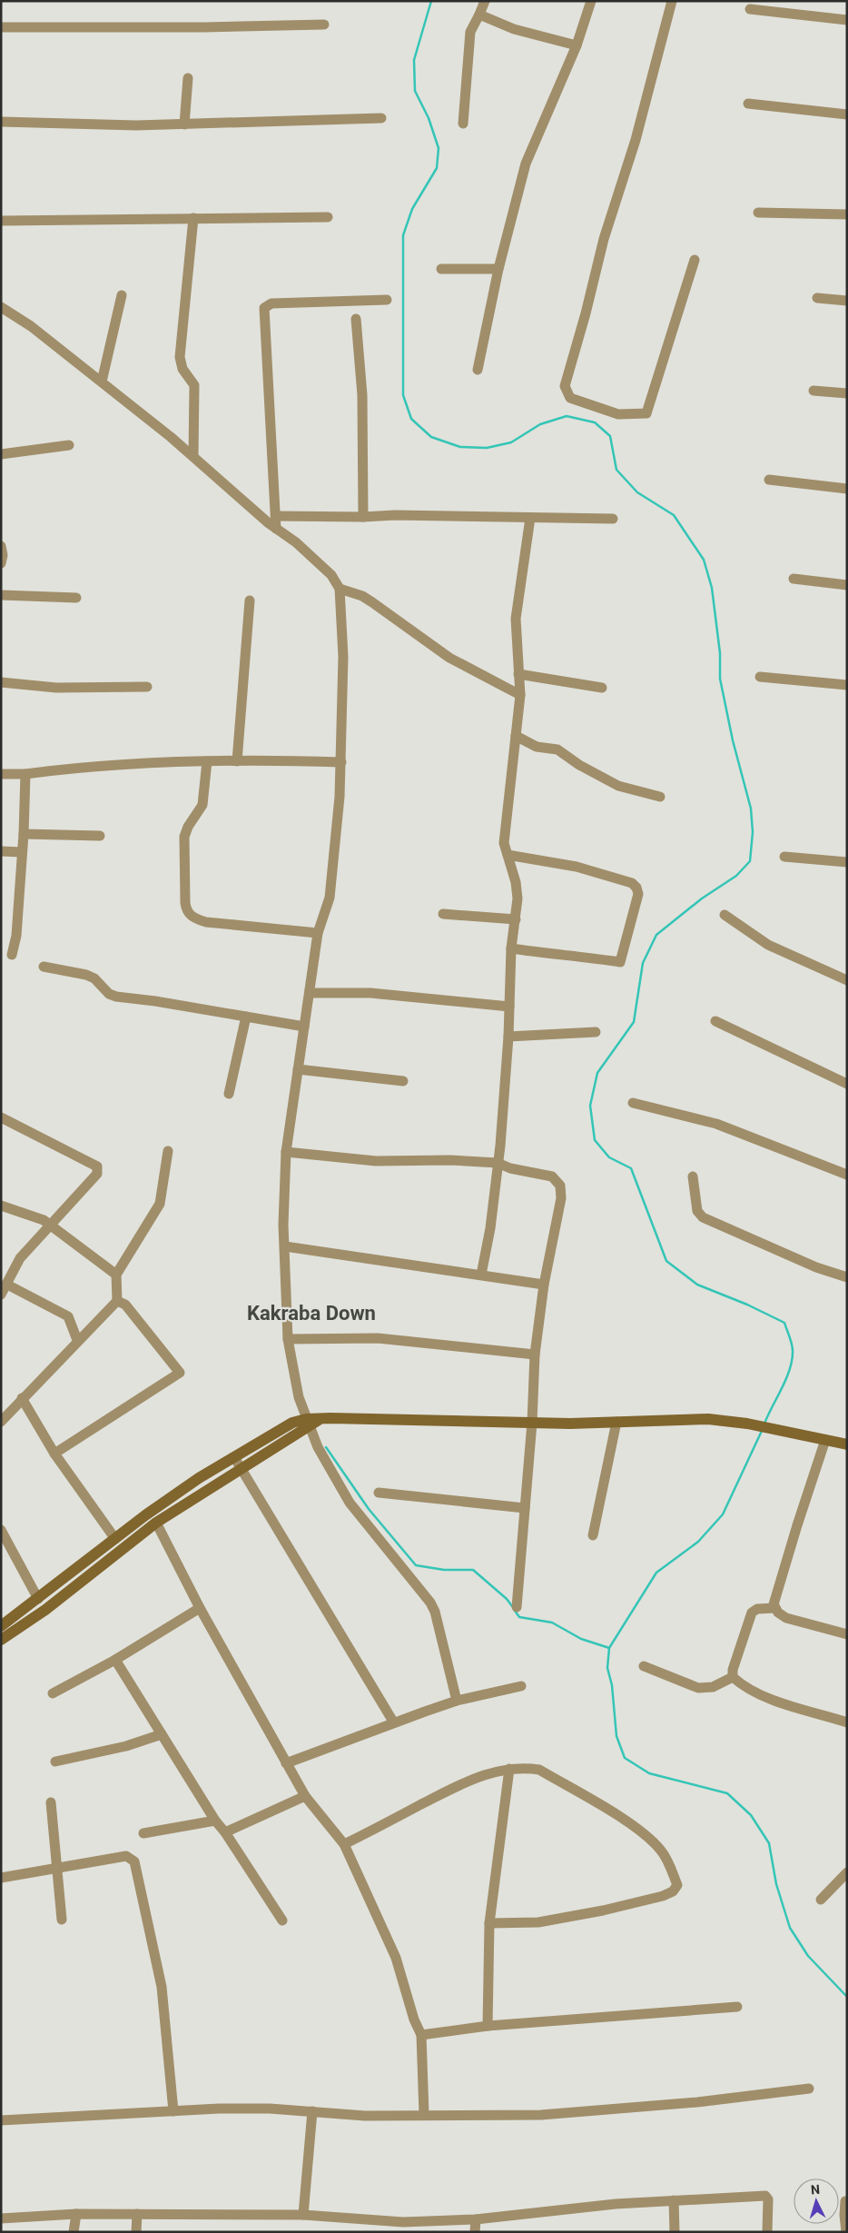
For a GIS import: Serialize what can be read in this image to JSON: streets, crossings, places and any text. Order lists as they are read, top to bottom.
{
  "districts": ["Kakraba Down"],
  "north": "top"
}
